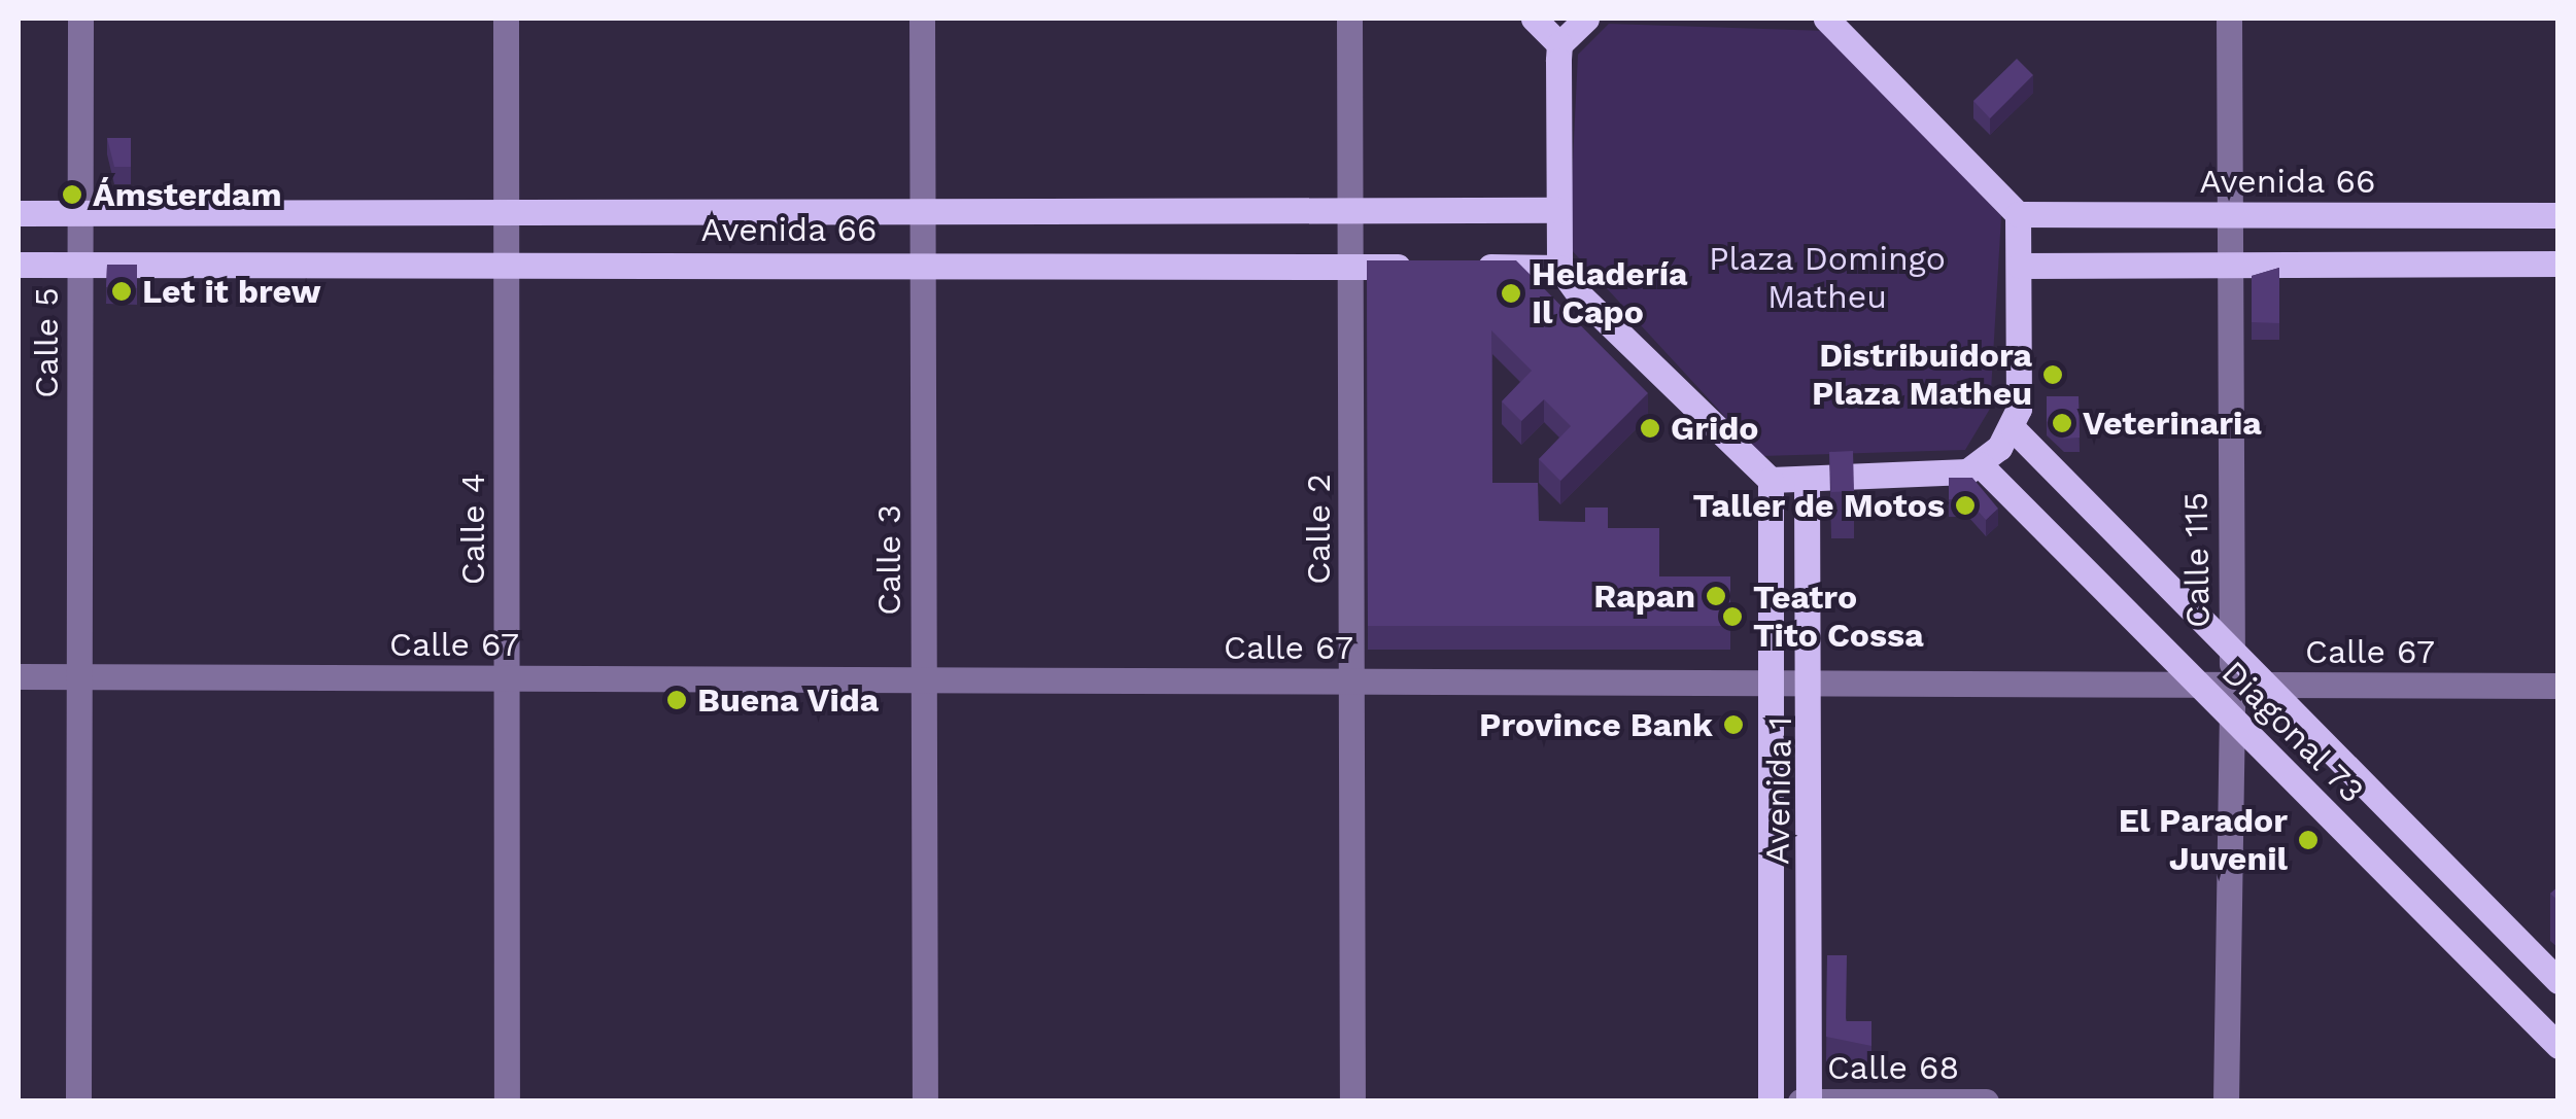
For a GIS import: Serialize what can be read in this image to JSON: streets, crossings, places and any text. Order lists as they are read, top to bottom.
{
  "streets": {
    "main road": ["Avenida 66", "Diagonal 73", "Avenida 1"],
    "street": [
      "Calle 5",
      "Calle 4",
      "Calle 2",
      "Calle 3",
      "Calle 115",
      "Calle 67",
      "Calle 68"
    ]
  },
  "crossings": [
    ["Avenida 66", "Calle 5"],
    ["Avenida 66", "Calle 4"],
    ["Avenida 66", "Calle 2"],
    ["Avenida 66", "Calle 3"],
    ["Avenida 66", "Calle 115"],
    ["Calle 5", "Calle 67"],
    ["Calle 4", "Calle 67"],
    ["Calle 2", "Calle 67"],
    ["Calle 3", "Calle 67"],
    ["Calle 115", "Calle 67"],
    ["Calle 115", "Diagonal 73"],
    ["Calle 67", "Diagonal 73"],
    ["Calle 67", "Avenida 1"],
    ["Avenida 1", "Calle 68"]
  ],
  "parks": ["Plaza Domingo Matheu"],
  "places": [
    "Ámsterdam",
    "Let it brew",
    "Heladería Il Capo",
    "Distribuidora Plaza Matheu",
    "Veterinaria",
    "Grido",
    "Taller de Motos",
    "Rapan",
    "Teatro Tito Cossa",
    "Buena Vida",
    "Province Bank",
    "El Parador Juvenil"
  ]
}
